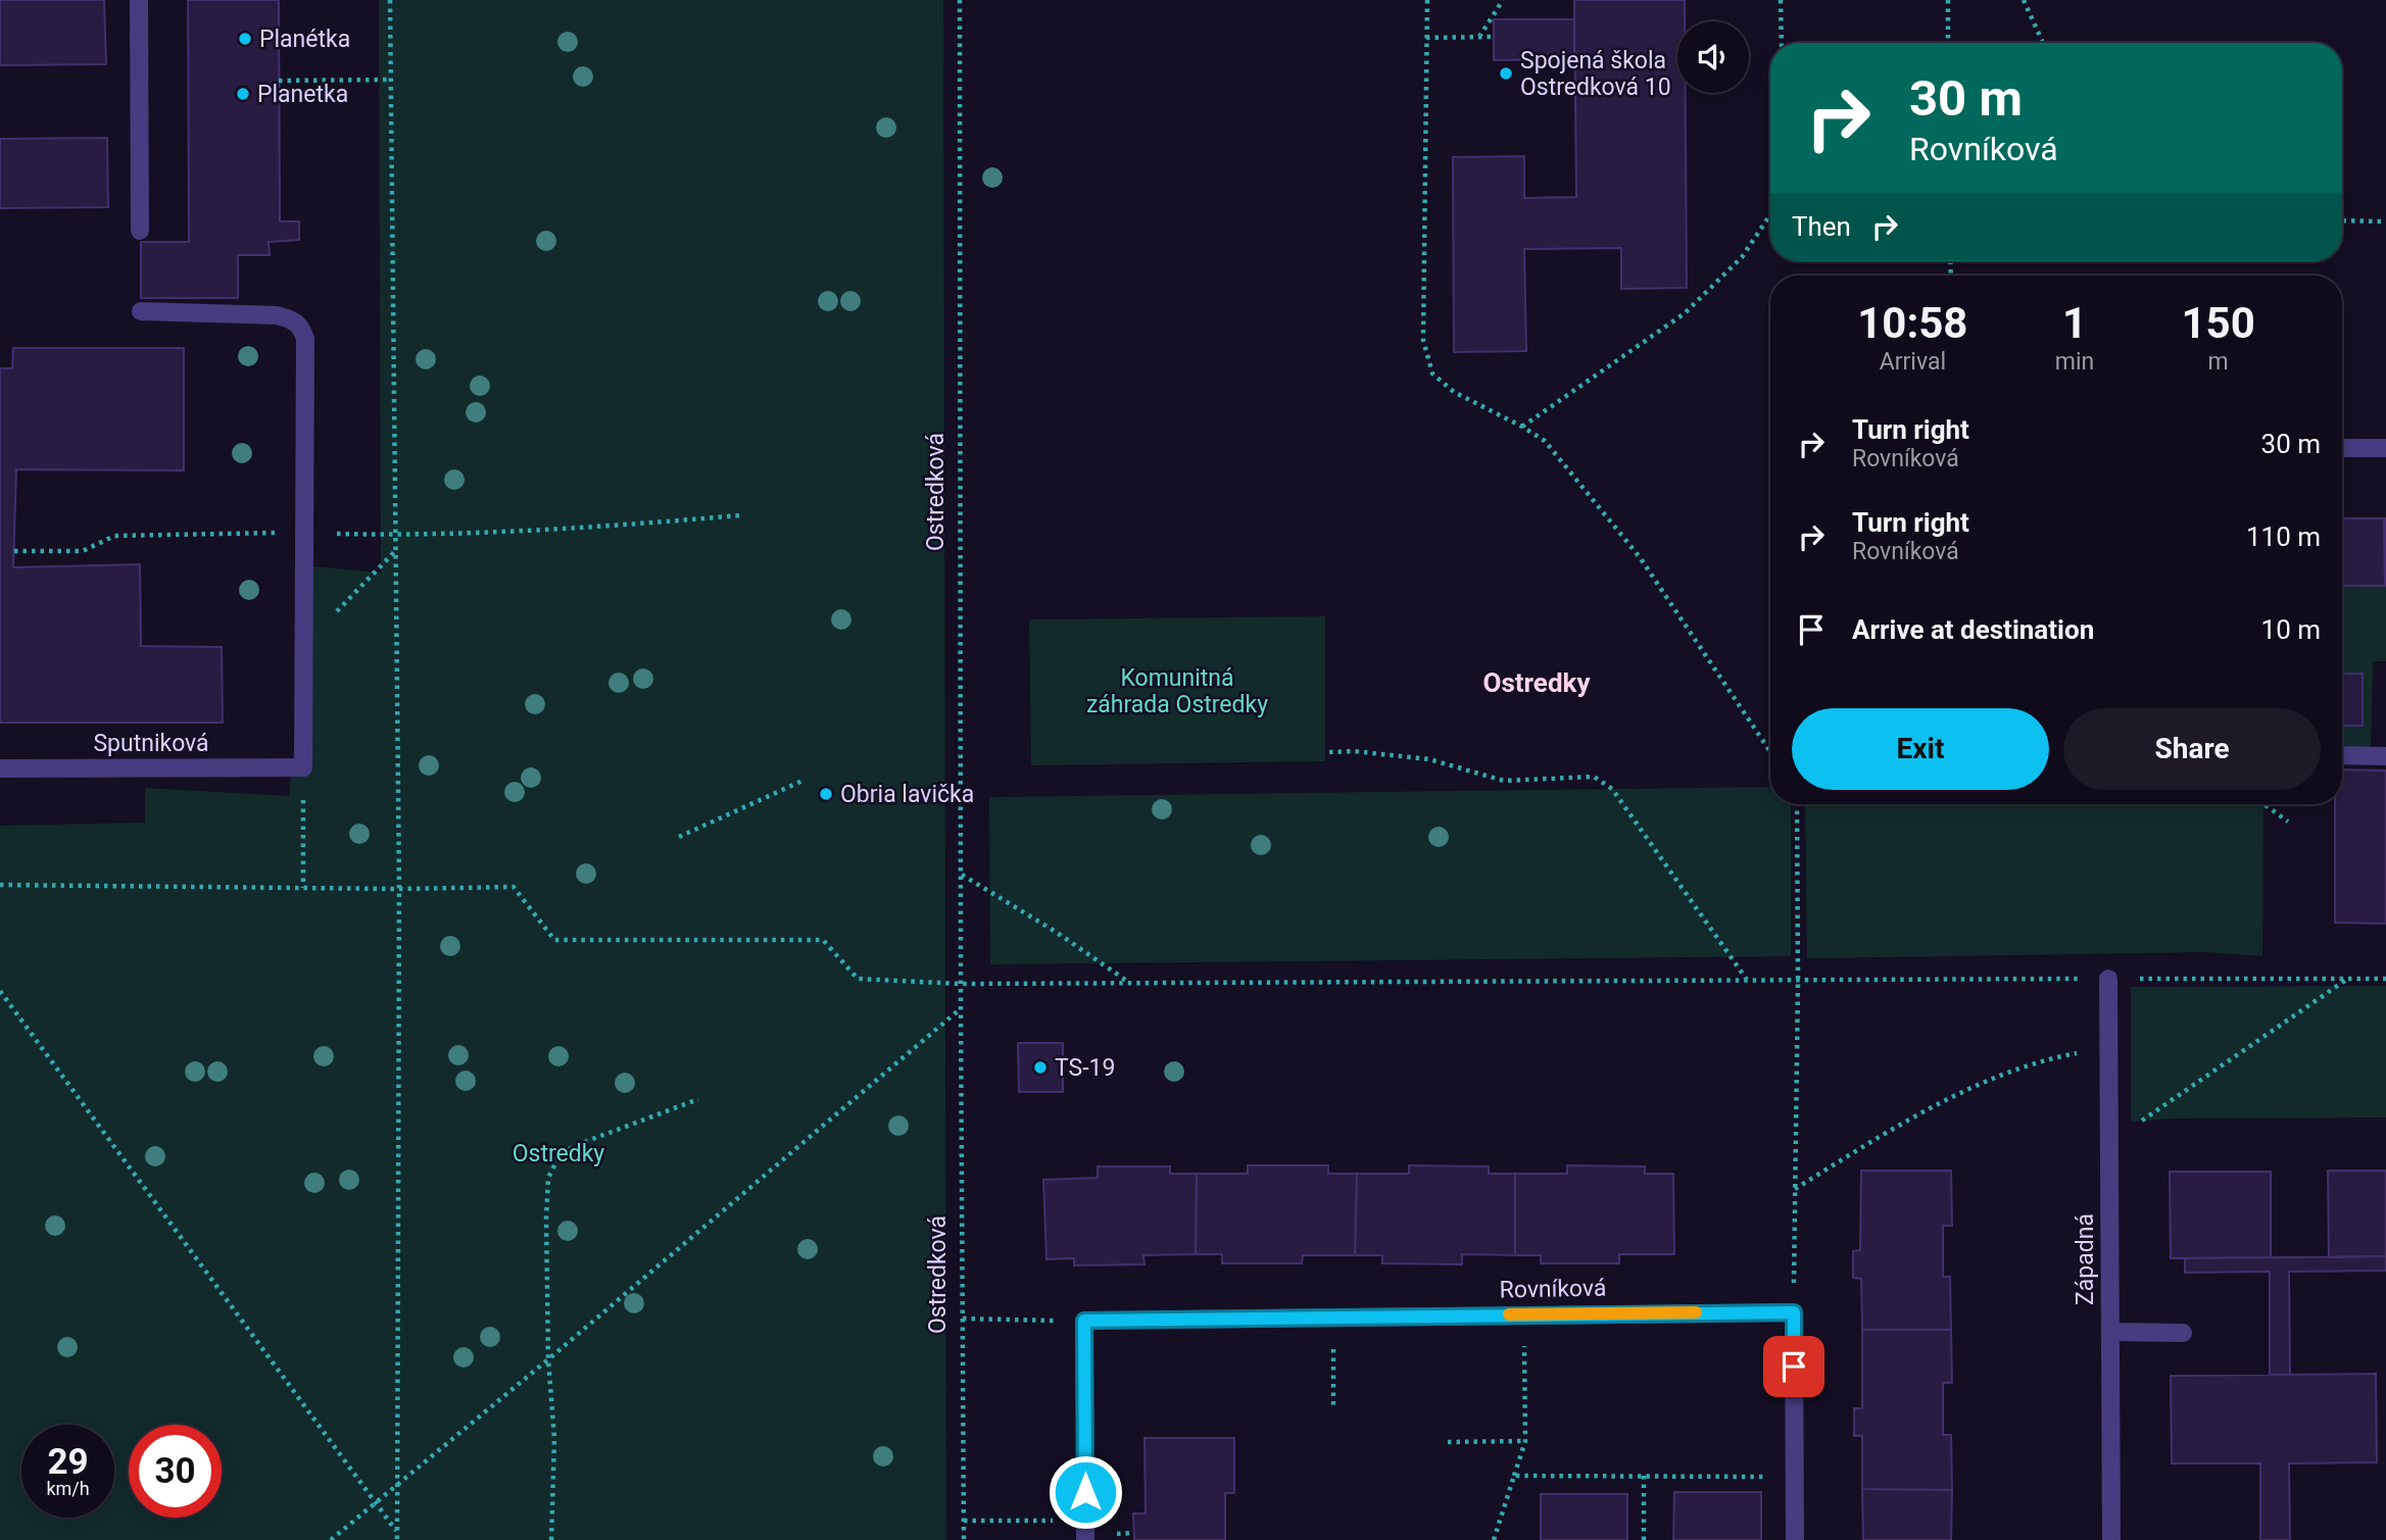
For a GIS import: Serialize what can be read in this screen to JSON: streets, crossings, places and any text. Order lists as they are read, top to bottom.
{
  "streets": {
    "street": ["Sputniková", "Západná", "Rovníková"],
    "path": ["Ostredková"]
  },
  "districts": ["Ostredky"],
  "parks": ["Komunitná záhrada Ostredky", "Ostredky"],
  "places": [
    "Planétka",
    "Spojená škola Ostredková 10",
    "Planetka",
    "Obria lavička",
    "TS-19"
  ],
  "page": {
    "turn": ["30 m", "Rovníková"],
    "then": "Then",
    "eta": [
      "10:58",
      "Arrival",
      "1",
      "min",
      "150",
      "m"
    ],
    "list": [
      {
        "name": "Turn right",
        "note": "Rovníková",
        "value": "30 m"
      },
      {
        "name": "Turn right",
        "note": "Rovníková",
        "value": "110 m"
      },
      {
        "name": "Arrive at destination",
        "value": "10 m"
      }
    ],
    "buttons": ["Exit", "Share"],
    "speed": "29 km/h",
    "limit": "30"
  }
}
